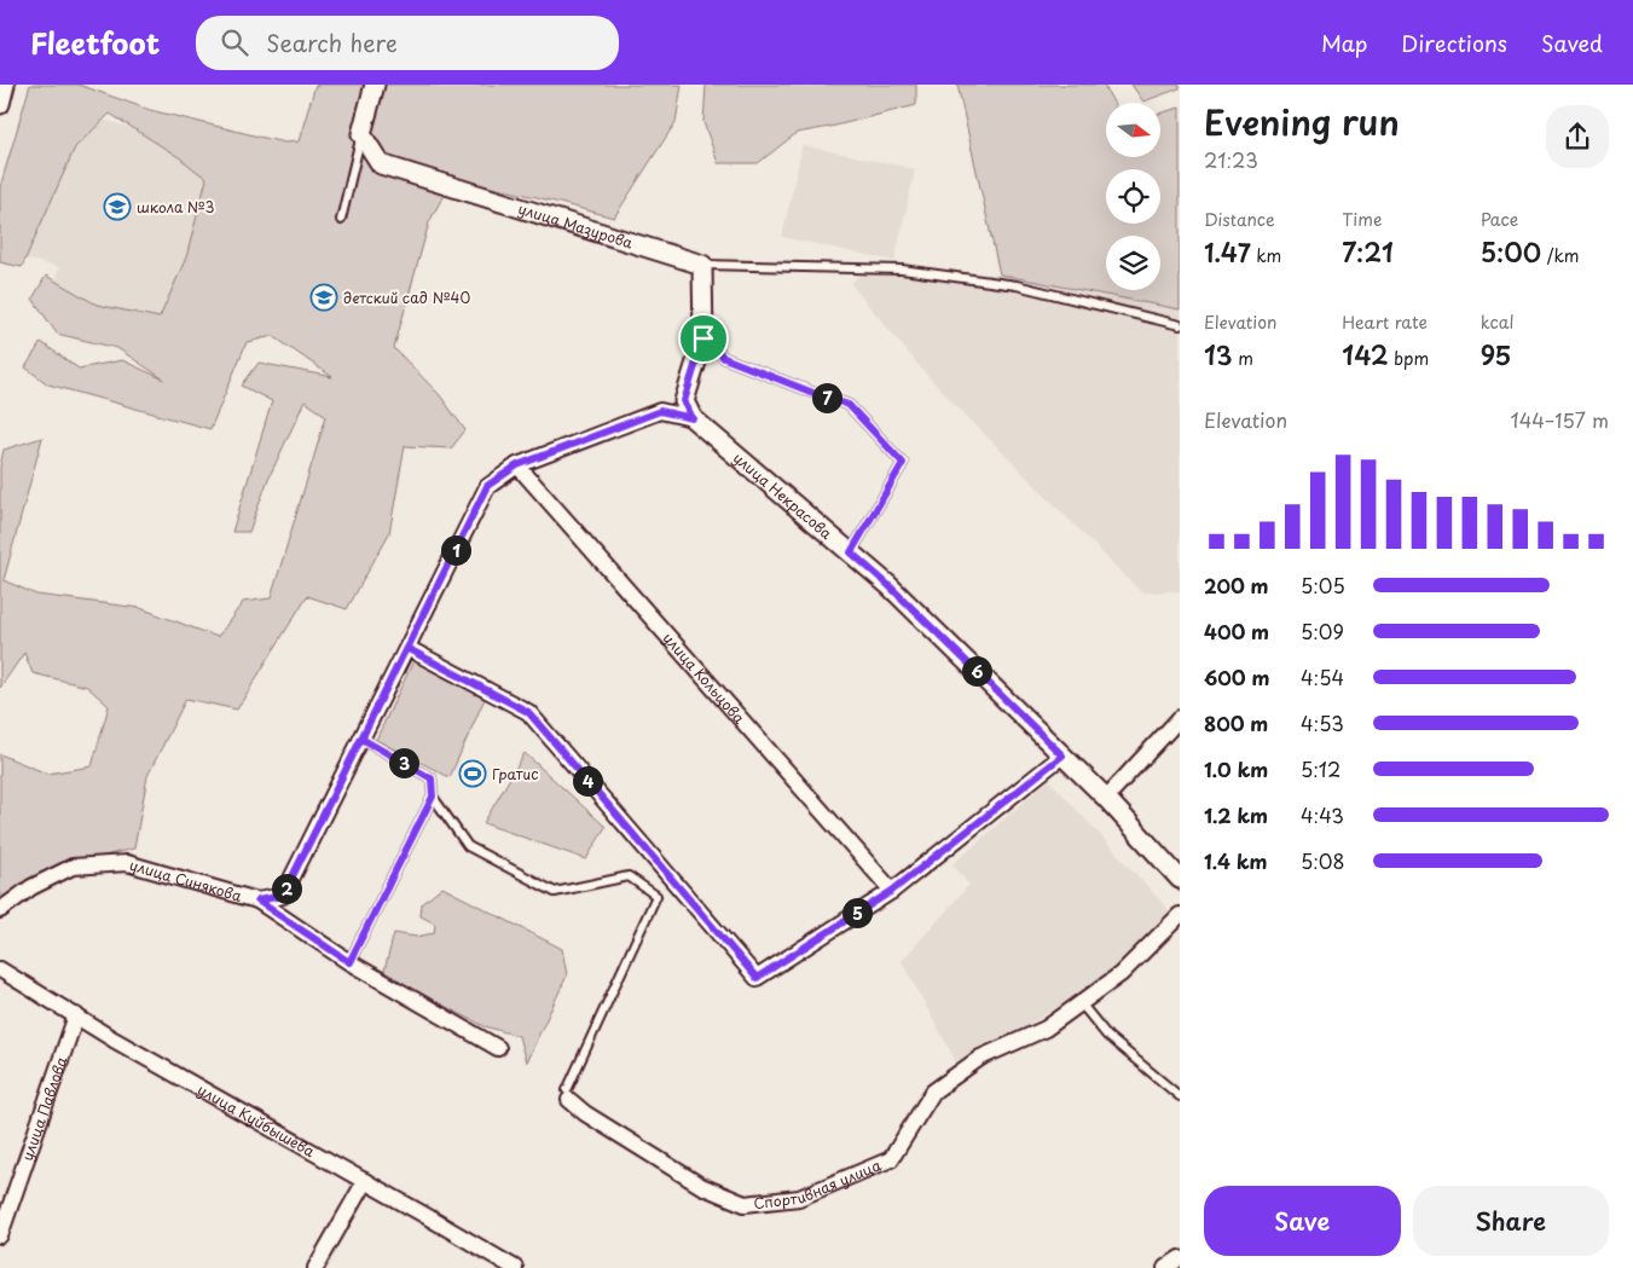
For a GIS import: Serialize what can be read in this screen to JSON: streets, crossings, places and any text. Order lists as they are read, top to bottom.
{
  "streets": {
    "street": [
      "улица Мазурова",
      "улица Некрасова",
      "улица Кольцова",
      "улица Синякова",
      "улица Павлова",
      "улица Куйбышева",
      "Спортивная улица"
    ]
  },
  "crossings": [
    ["улица Некрасова", "улица Синякова"],
    ["улица Кольцова", "улица Синякова"],
    ["улица Павлова", "улица Куйбышева"]
  ],
  "places": {
    "school or university": ["школа №3", "детский сад №40"],
    "sports": ["Гратис"]
  },
  "north": "right",
  "page": {
    "header": "Fleetfoot",
    "search": "Search here",
    "nav": ["Map", "Directions", "Saved"],
    "heading": ["Evening run", "21:23"],
    "stats": [
      ["Distance", "1.47 km"],
      ["Time", "7:21"],
      ["Pace", "5:00 /km"],
      ["Elevation", "13 m"],
      ["Heart rate", "142 bpm"],
      ["kcal", "95"]
    ],
    "pins": [
      "7",
      "1",
      "6",
      "3",
      "4",
      "2",
      "5"
    ],
    "chart": ["Elevation", "144–157 m"],
    "list": [
      {
        "name": "200 m",
        "note": "5:05"
      },
      {
        "name": "400 m",
        "note": "5:09"
      },
      {
        "name": "600 m",
        "note": "4:54"
      },
      {
        "name": "800 m",
        "note": "4:53"
      },
      {
        "name": "1.0 km",
        "note": "5:12"
      },
      {
        "name": "1.2 km",
        "note": "4:43"
      },
      {
        "name": "1.4 km",
        "note": "5:08"
      }
    ],
    "buttons": ["Save", "Share"]
  }
}
